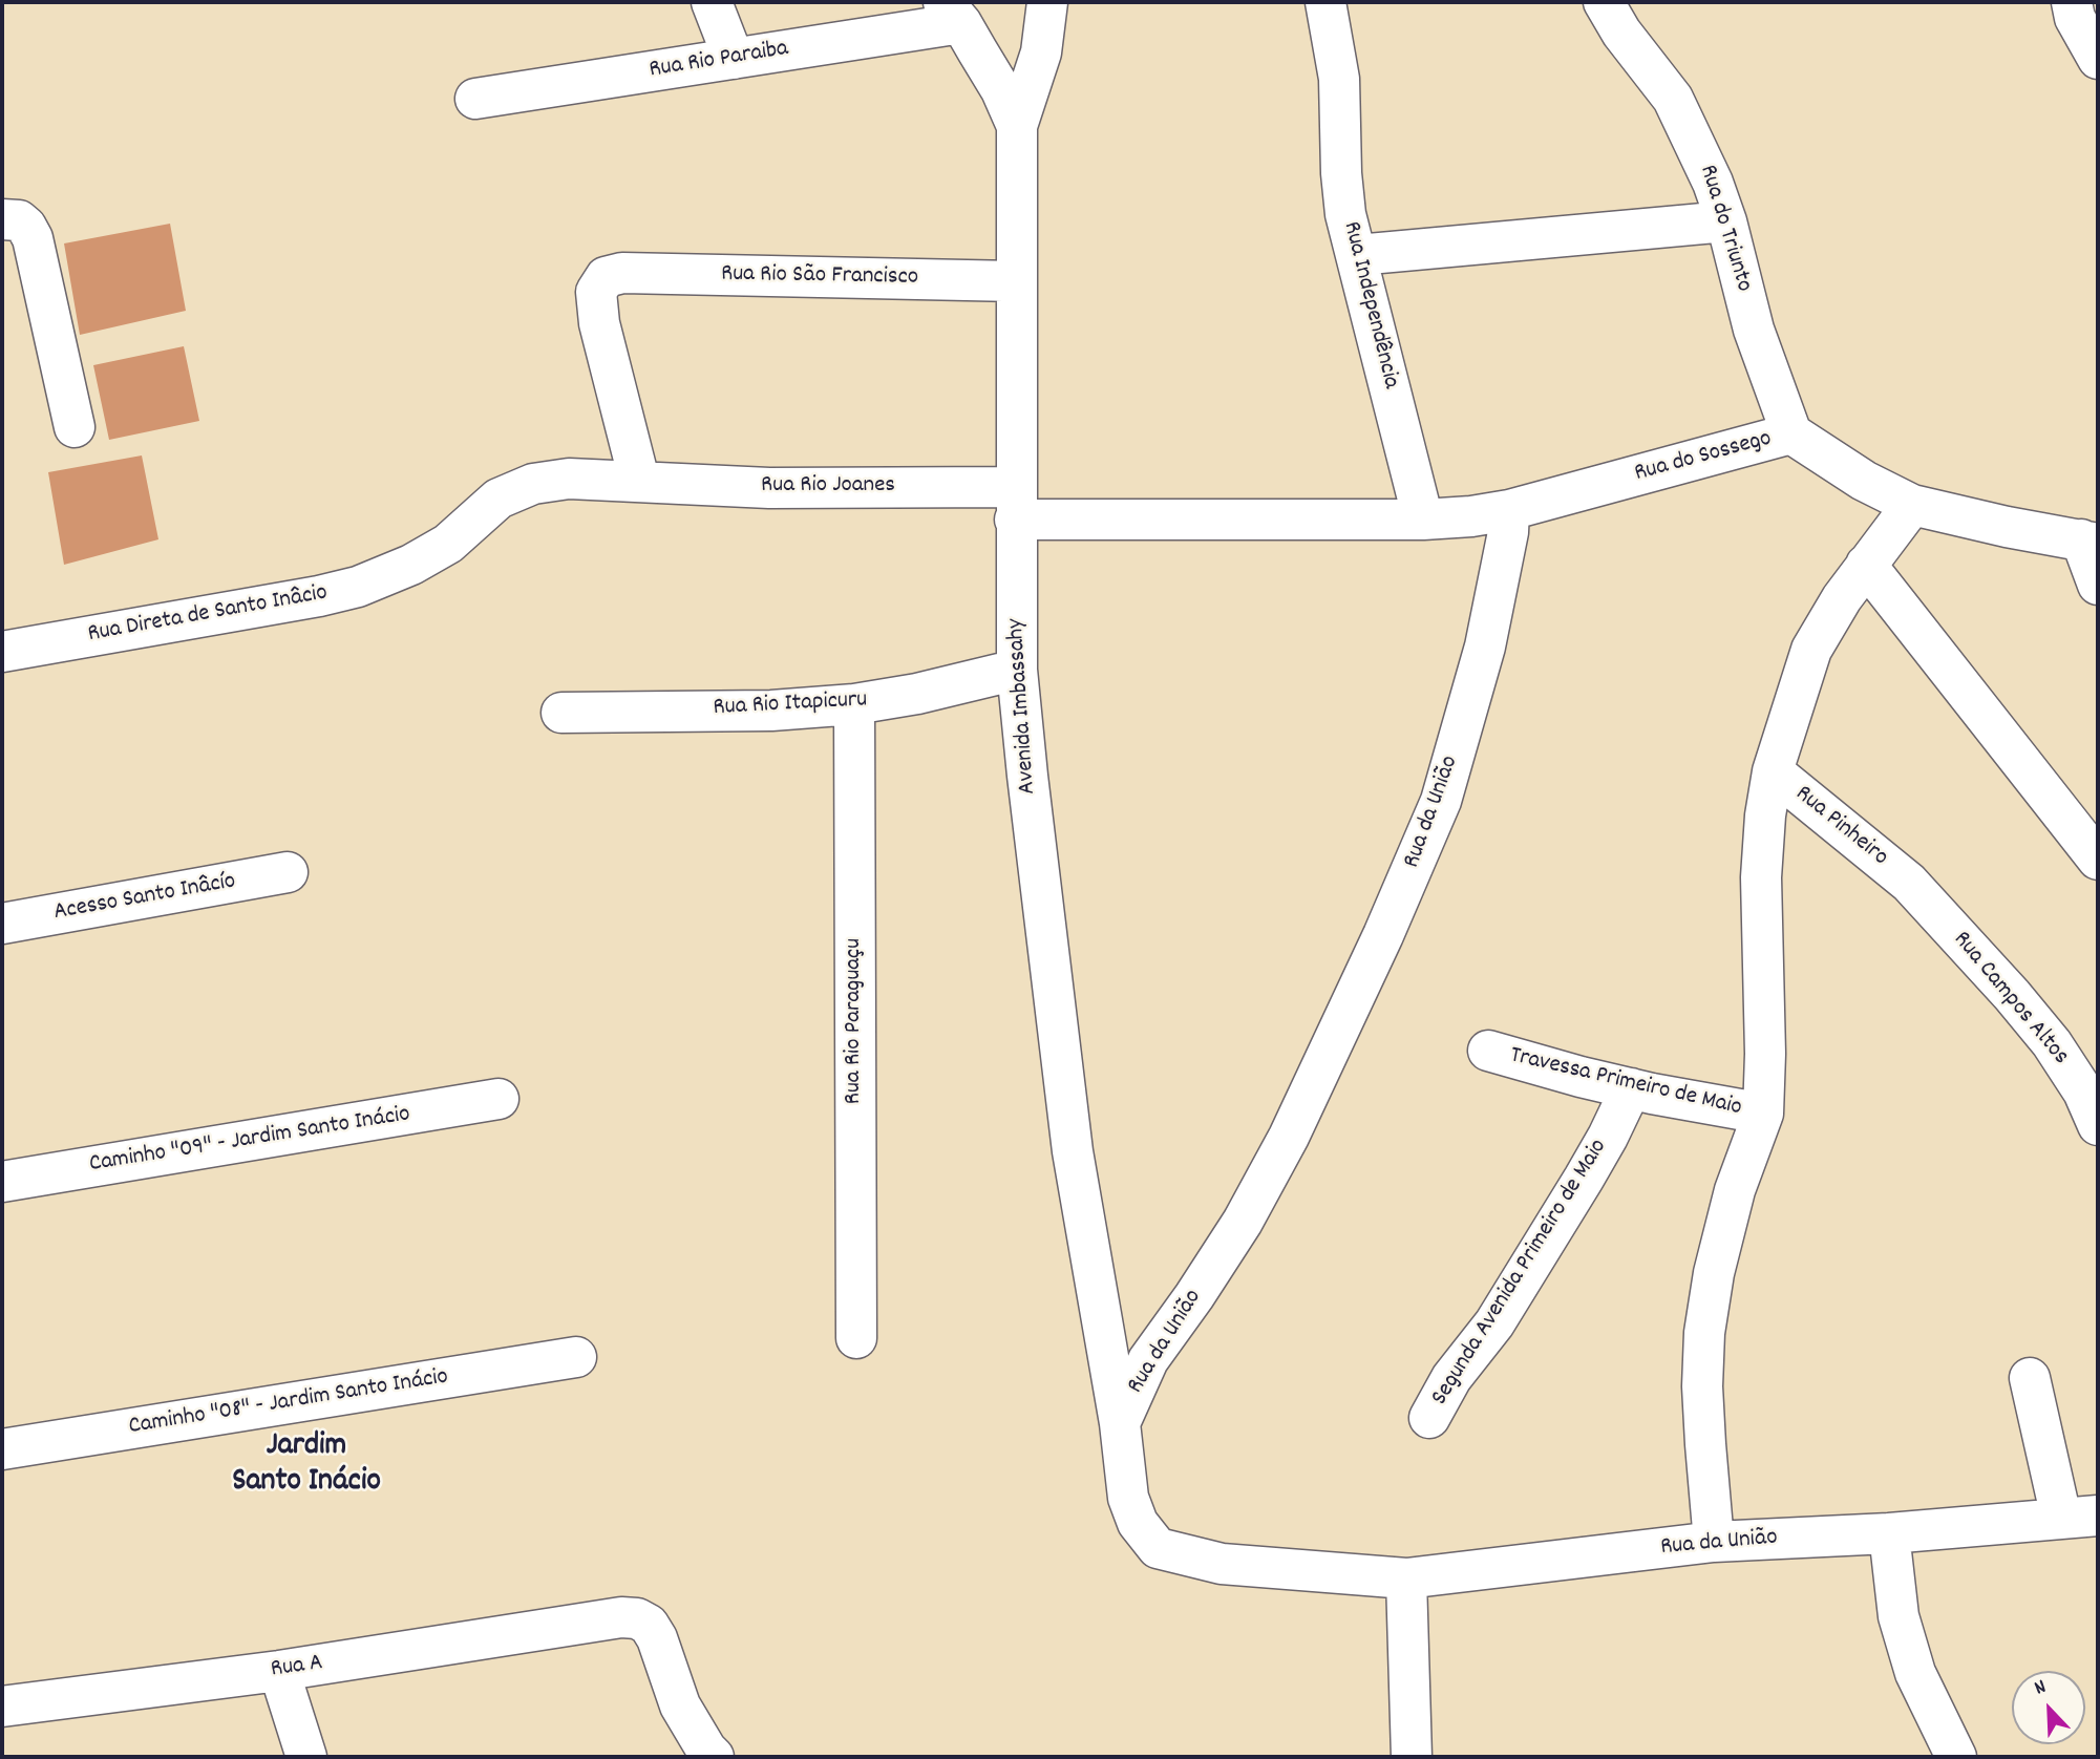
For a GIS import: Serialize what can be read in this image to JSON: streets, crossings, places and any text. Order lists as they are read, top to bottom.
{
  "streets": {
    "street": [
      "Rua Rio Paraiba",
      "Rua do Triunto",
      "Rua Rio São Francisco",
      "Rua Independência",
      "Rua do Sossego",
      "Rua Rio Joanes",
      "Rua Direta de Santo Inâcio",
      "Rua Rio Itapicuru",
      "Avenida Imbassahy",
      "Rua da União",
      "Rua Pinheiro",
      "Acesso Santo Inâcío",
      "Rua Campos Altos",
      "Rua Rio Paraguaçu",
      "Travessa Primeiro de Maio",
      "Caminho \"09\" - Jardim Santo Inácio",
      "Segunda Avenida Primeiro de Maio",
      "Caminho \"08\" - Jardim Santo Inácio",
      "Rua A"
    ]
  },
  "crossings": [
    ["Rua Rio Paraiba", "Avenida Imbassahy"],
    ["Rua do Triunto", "Rua do Sossego"],
    ["Rua Rio São Francisco", "Rua Rio Joanes"],
    ["Rua Rio São Francisco", "Avenida Imbassahy"],
    ["Rua Independência", "Rua Rio Joanes"],
    ["Rua do Sossego", "Rua da União"],
    ["Rua Rio Joanes", "Rua Direta de Santo Inâcio"],
    ["Rua Rio Joanes", "Avenida Imbassahy"],
    ["Rua Rio Itapicuru", "Avenida Imbassahy"],
    ["Rua Rio Itapicuru", "Rua Rio Paraguaçu"],
    ["Avenida Imbassahy", "Rua da União"],
    ["Rua Pinheiro", "Rua Campos Altos"],
    ["Travessa Primeiro de Maio", "Segunda Avenida Primeiro de Maio"]
  ],
  "districts": ["Jardim Santo Inácio"],
  "north": "top left"
}
